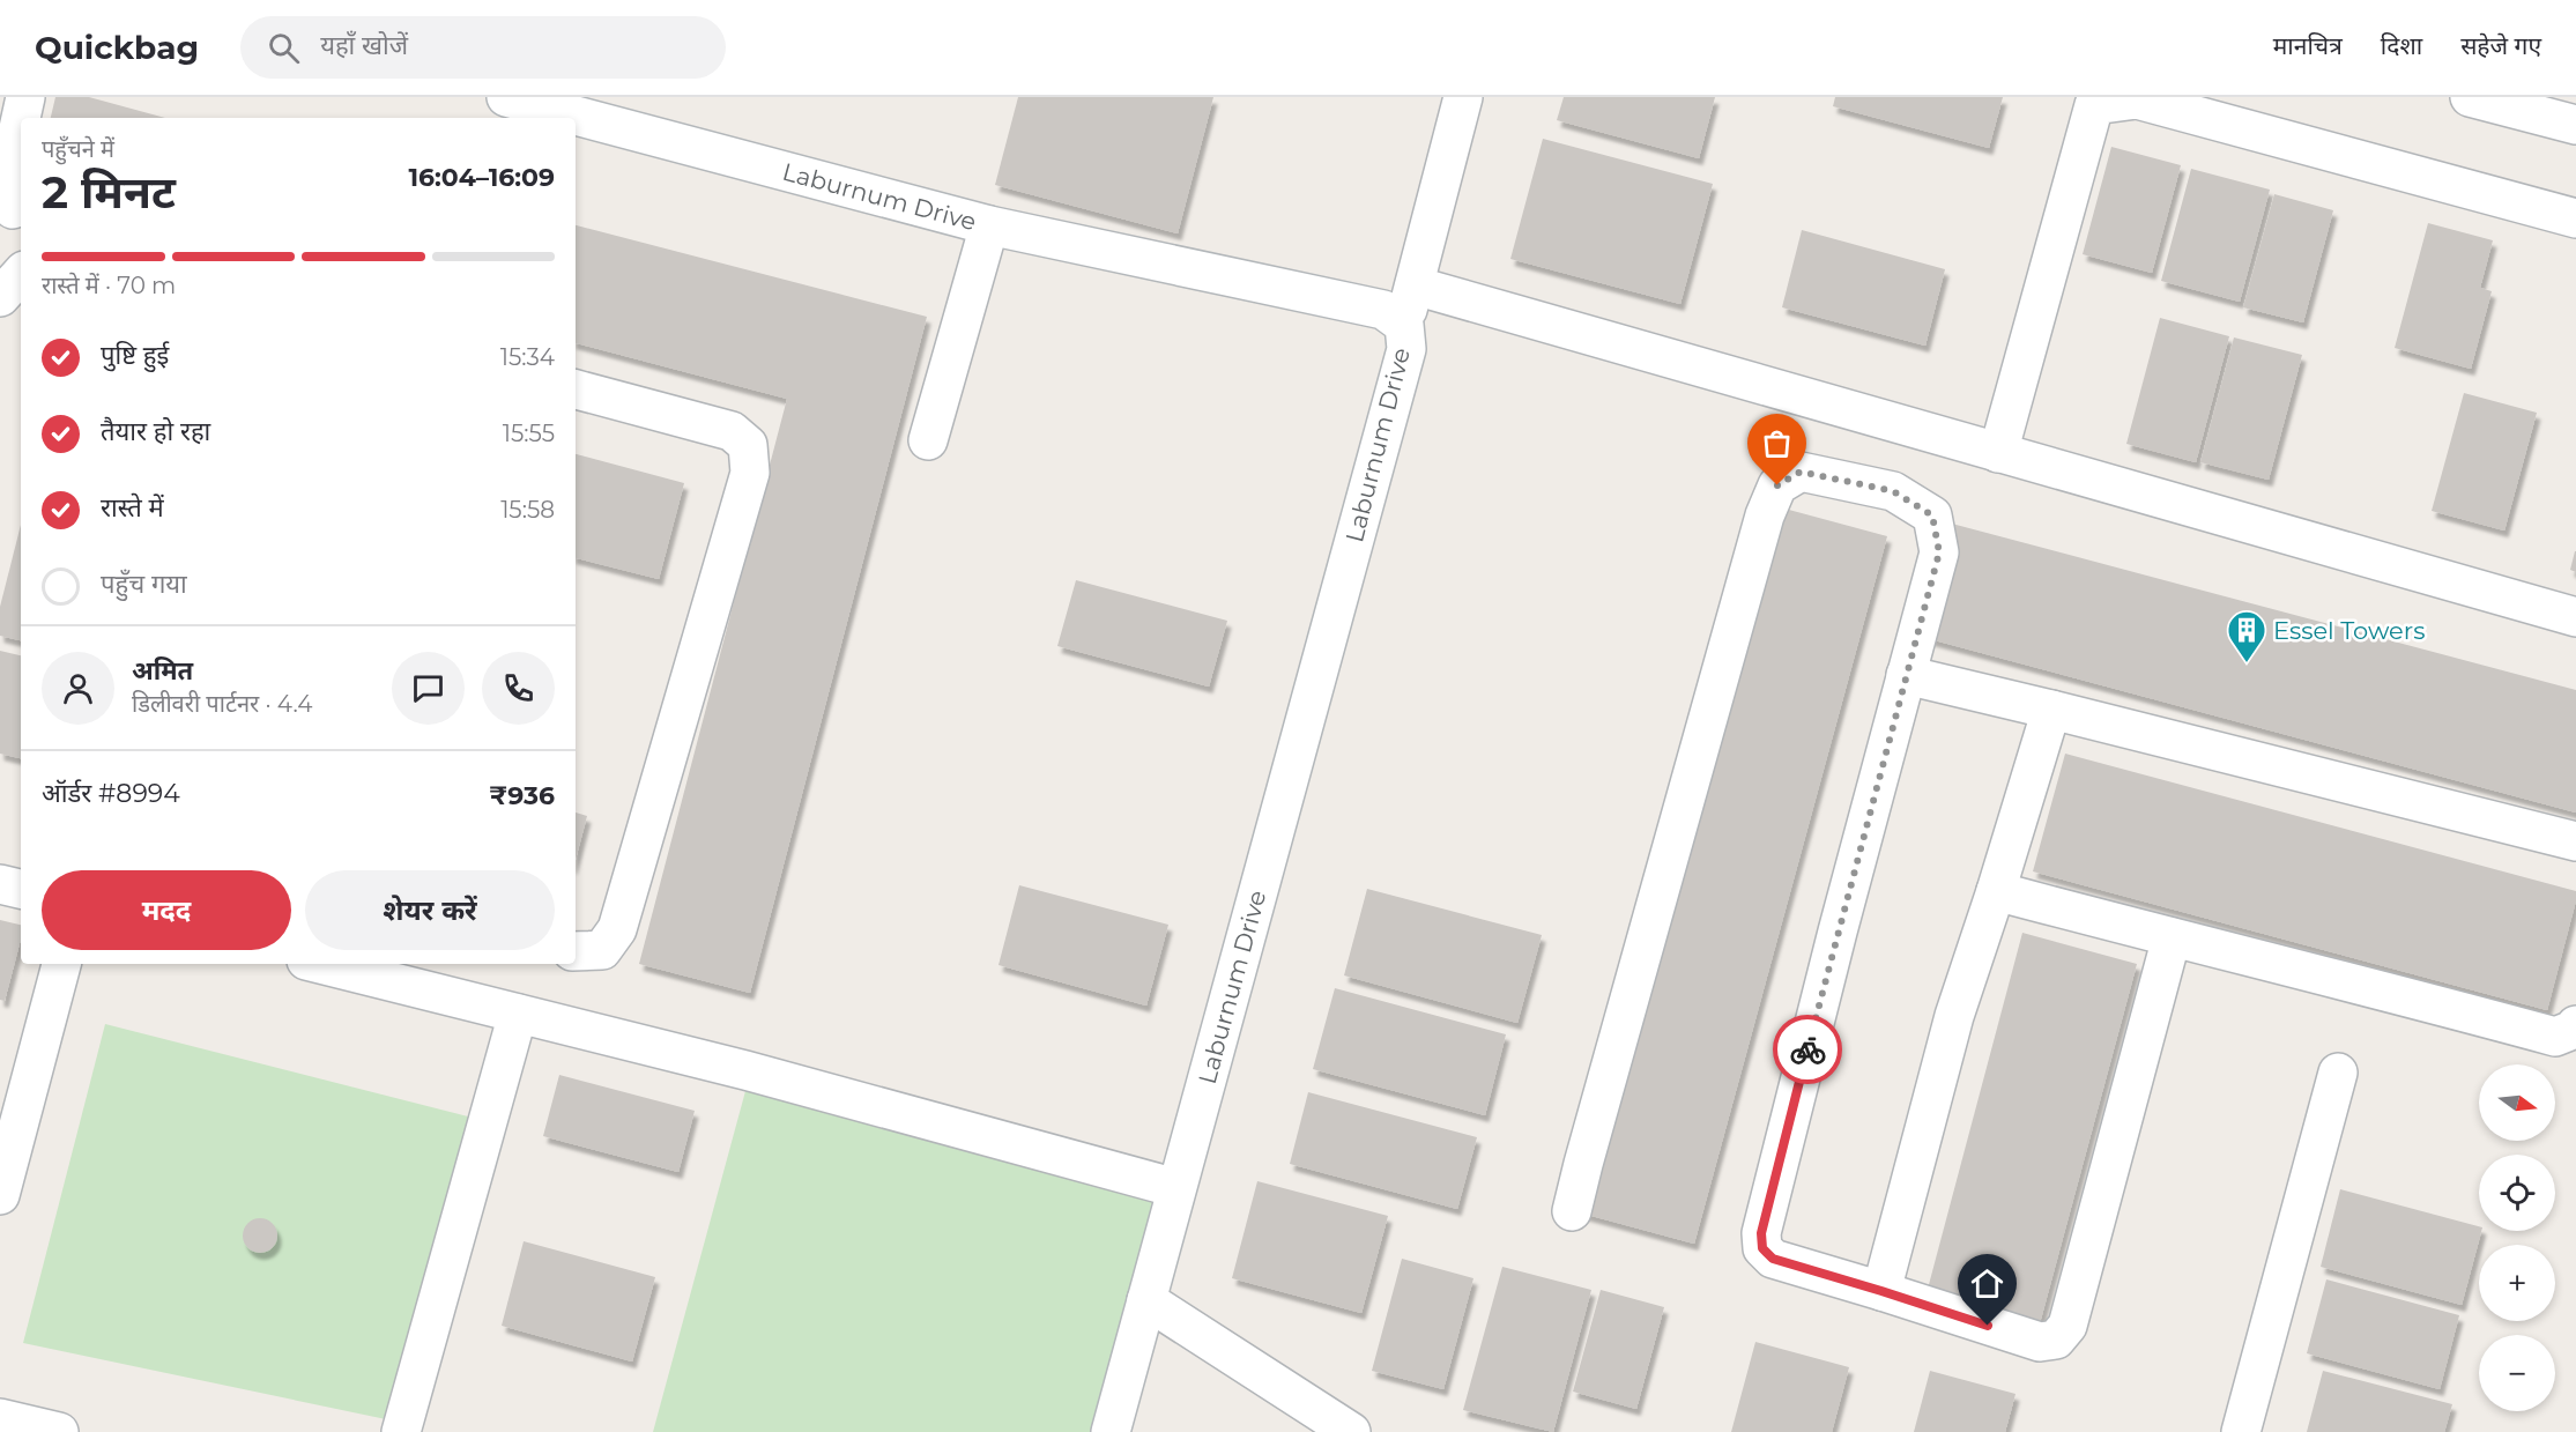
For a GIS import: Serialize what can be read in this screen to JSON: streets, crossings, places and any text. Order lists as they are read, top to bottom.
{
  "streets": {
    "street": ["Laburnum Drive"]
  },
  "places": {
    "building": ["Essel Towers"]
  },
  "north": "right",
  "page": {
    "header": "Quickbag",
    "search": "यहाँ खोजें",
    "nav": ["मानचित्र", "दिशा", "सहेजे गए"],
    "heading": ["2 मिनट", "पहुँचने में", "16:04–16:09"],
    "panel": [
      "अमित",
      "डिलीवरी पार्टनर · 4.4",
      "ऑर्डर #8994",
      "₹936"
    ],
    "bar": "रास्ते में · 70 m",
    "list": [
      ["पुष्टि हुई", "15:34"],
      ["तैयार हो रहा", "15:55"],
      ["रास्ते में", "15:58"],
      "पहुँच गया"
    ],
    "buttons": ["मदद", "शेयर करें"],
    "map_buttons": ["+", "−"]
  }
}
